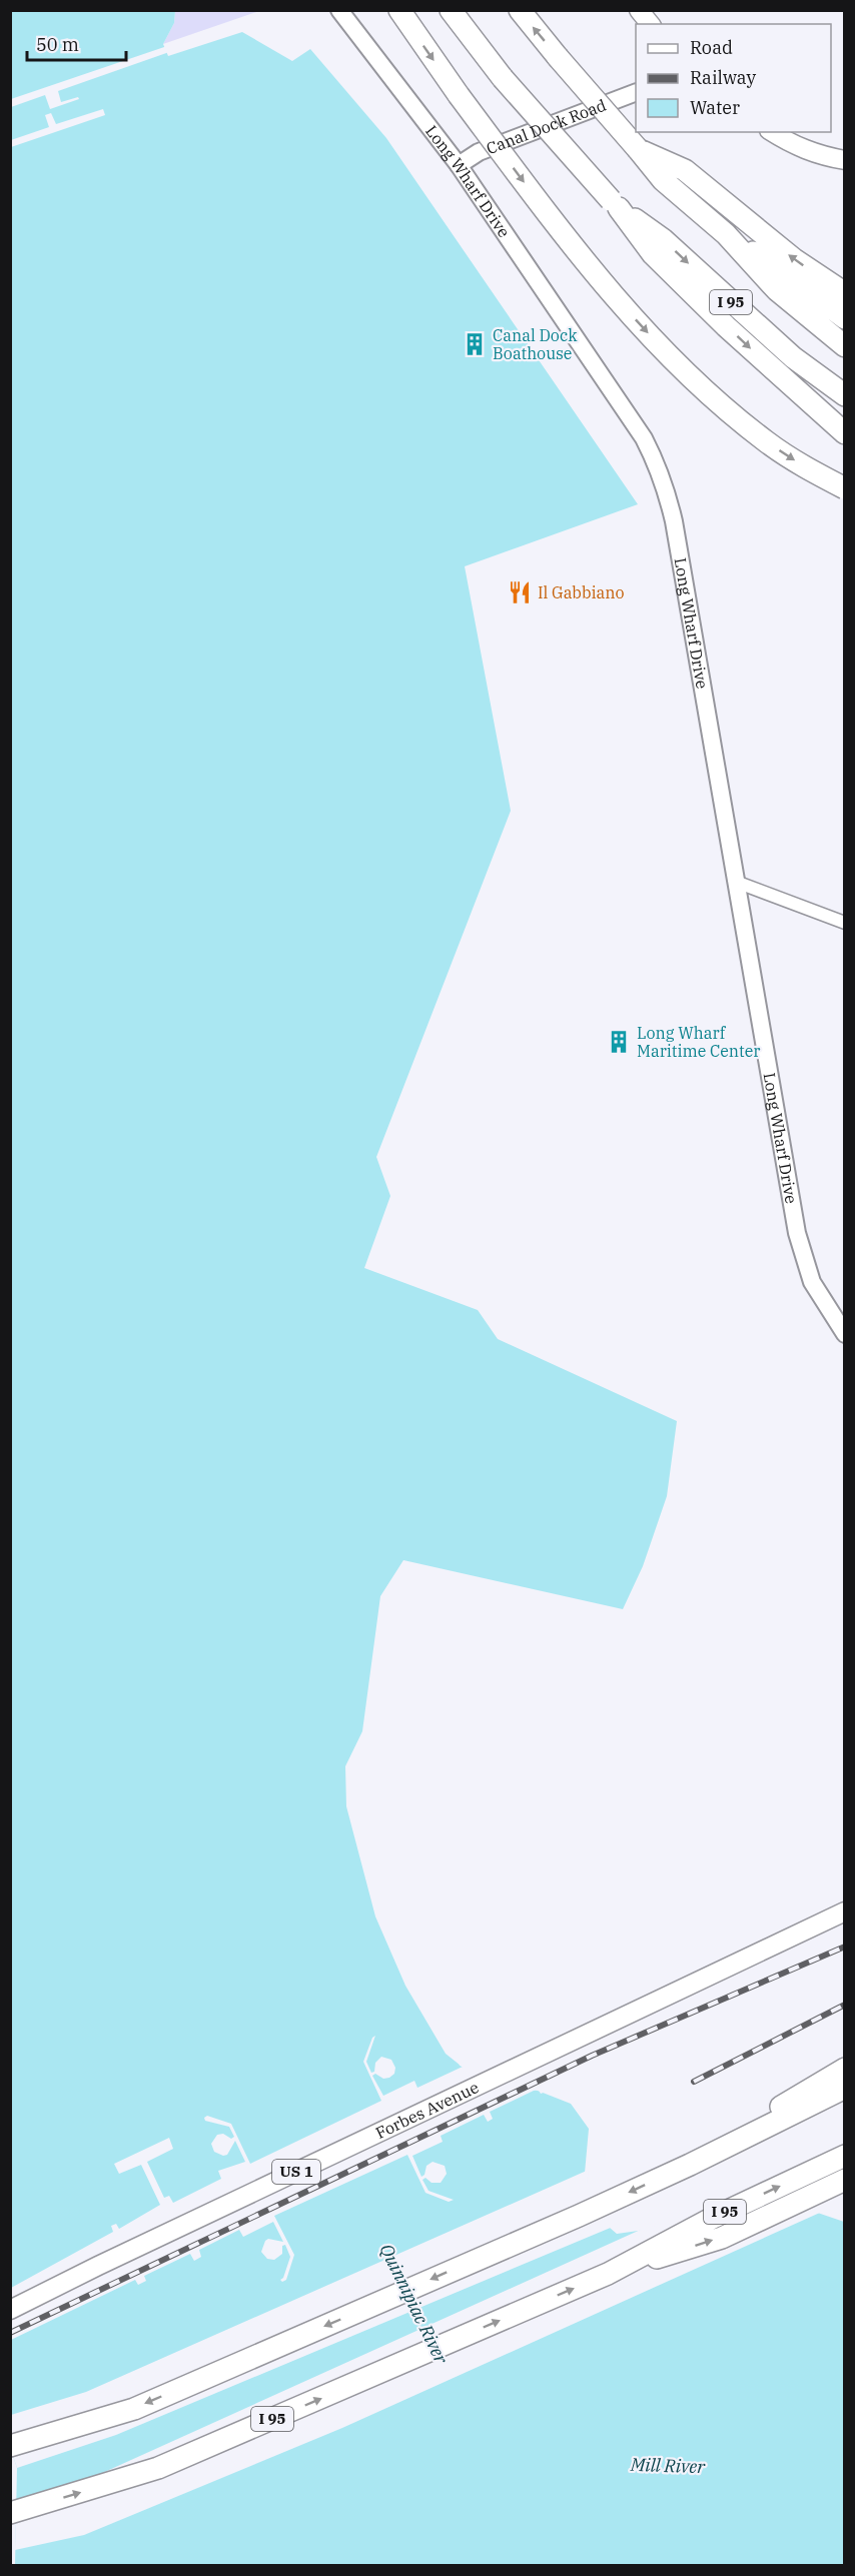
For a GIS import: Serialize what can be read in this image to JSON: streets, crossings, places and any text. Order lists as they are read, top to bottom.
{
  "streets": {
    "highway": ["I 95"],
    "main road": [
      "Canal Dock Road",
      "Long Wharf Drive",
      "Forbes Avenue",
      "US 1"
    ]
  },
  "crossings": [
    ["Canal Dock Road", "Long Wharf Drive"]
  ],
  "water": ["Quinnipiac River", "Mill River"],
  "places": {
    "building": ["Canal Dock Boathouse", "Long Wharf Maritime Center"],
    "restaurant": ["Il Gabbiano"]
  },
  "legend": ["Road", "Railway", "Water"],
  "scale_bar": "50 m"
}
